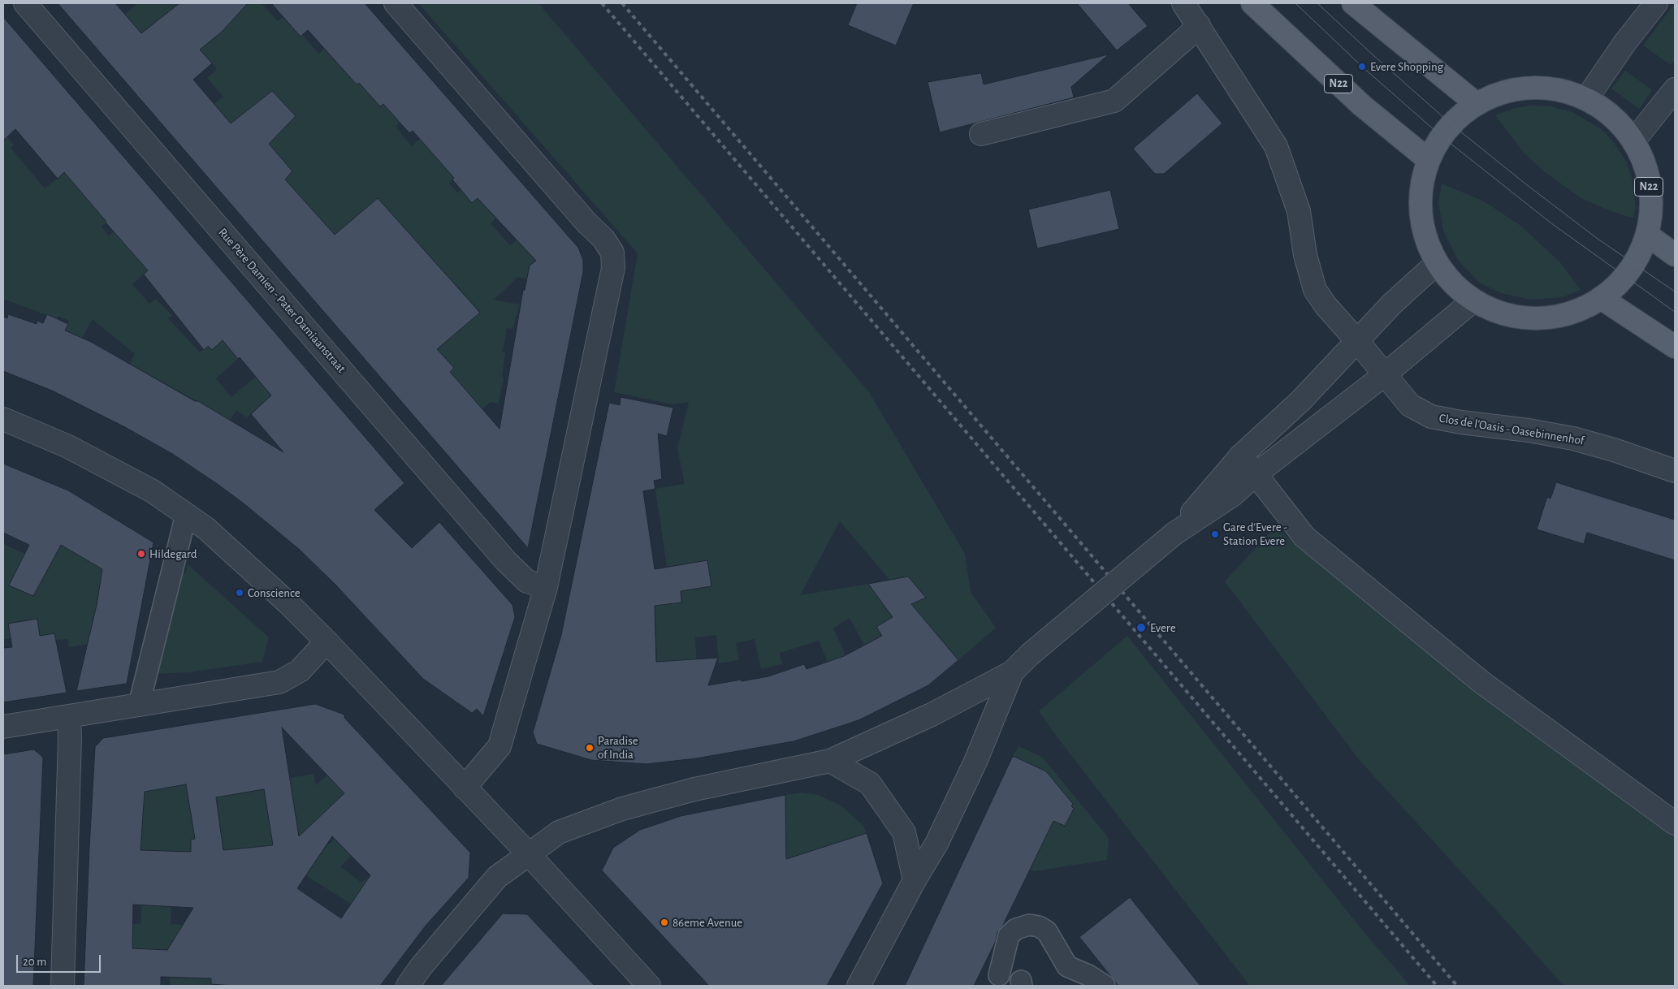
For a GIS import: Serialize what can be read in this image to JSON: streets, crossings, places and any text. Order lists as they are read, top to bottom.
{
  "streets": {
    "main road": ["N22"],
    "street": ["Rue Père Damien - Pater Damiaanstraat", "Clos de l'Oasis - Oasebinnenhof"]
  },
  "places": [
    "Evere Shopping",
    "Gare d'Evere - Station Evere",
    "Hildegard",
    "Conscience",
    "Evere",
    "Paradise of India",
    "86eme Avenue"
  ],
  "scale_bar": "20 m"
}
